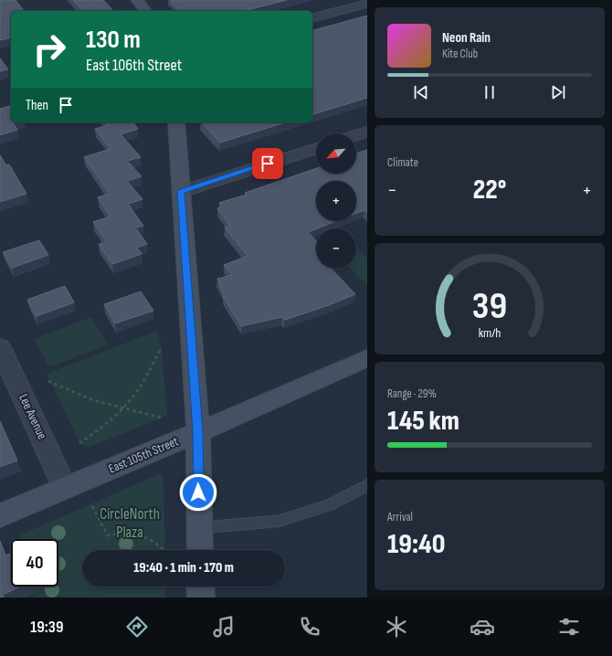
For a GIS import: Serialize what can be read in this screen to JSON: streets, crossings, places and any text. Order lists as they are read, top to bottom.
{
  "streets": {
    "street": ["Lee Avenue", "East 105th Street"]
  },
  "crossings": [
    ["Lee Avenue", "East 105th Street"]
  ],
  "parks": ["CircleNorth Plaza"],
  "north": "bottom left",
  "page": {
    "turn": ["130 m", "East 106th Street"],
    "song": ["Neon Rain", "Kite Club"],
    "then": "Then",
    "tile": [
      "Climate",
      ["Range · 29%", "145 km"],
      ["Arrival", "19:40"]
    ],
    "map_buttons": ["+", "−"],
    "heat": ["−", "22°", "+"],
    "limit": "40",
    "trip": "19:40 · 1 min · 170 m",
    "tabs": "19:39",
    "gauge": ["39", "km/h"]
  }
}
